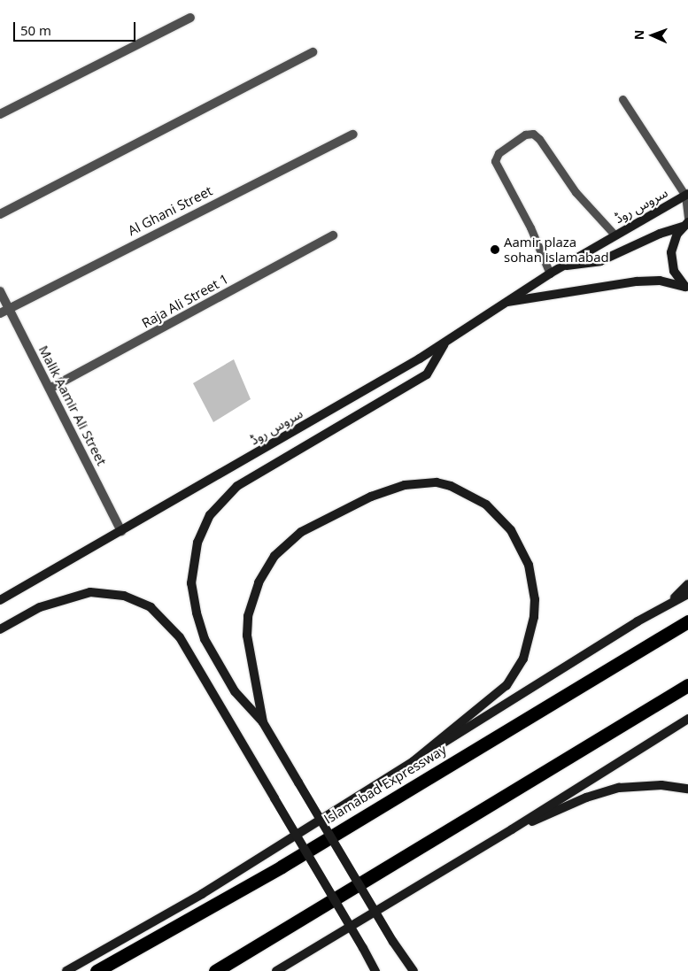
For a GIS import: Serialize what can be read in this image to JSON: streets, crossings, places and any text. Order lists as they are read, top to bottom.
{
  "streets": {
    "highway": ["Islamabad Expressway"],
    "street": [
      "سروس روڈ",
      "Al Ghani Street",
      "Raja Ali Street 1",
      "Malik Aamir Ali Street"
    ]
  },
  "crossings": [
    ["سروس روڈ", "Malik Aamir Ali Street"],
    ["Al Ghani Street", "Malik Aamir Ali Street"],
    ["Raja Ali Street 1", "Malik Aamir Ali Street"]
  ],
  "places": ["Aamir plaza sohan islamabad"],
  "scale_bar": "50 m",
  "north": "left"
}
